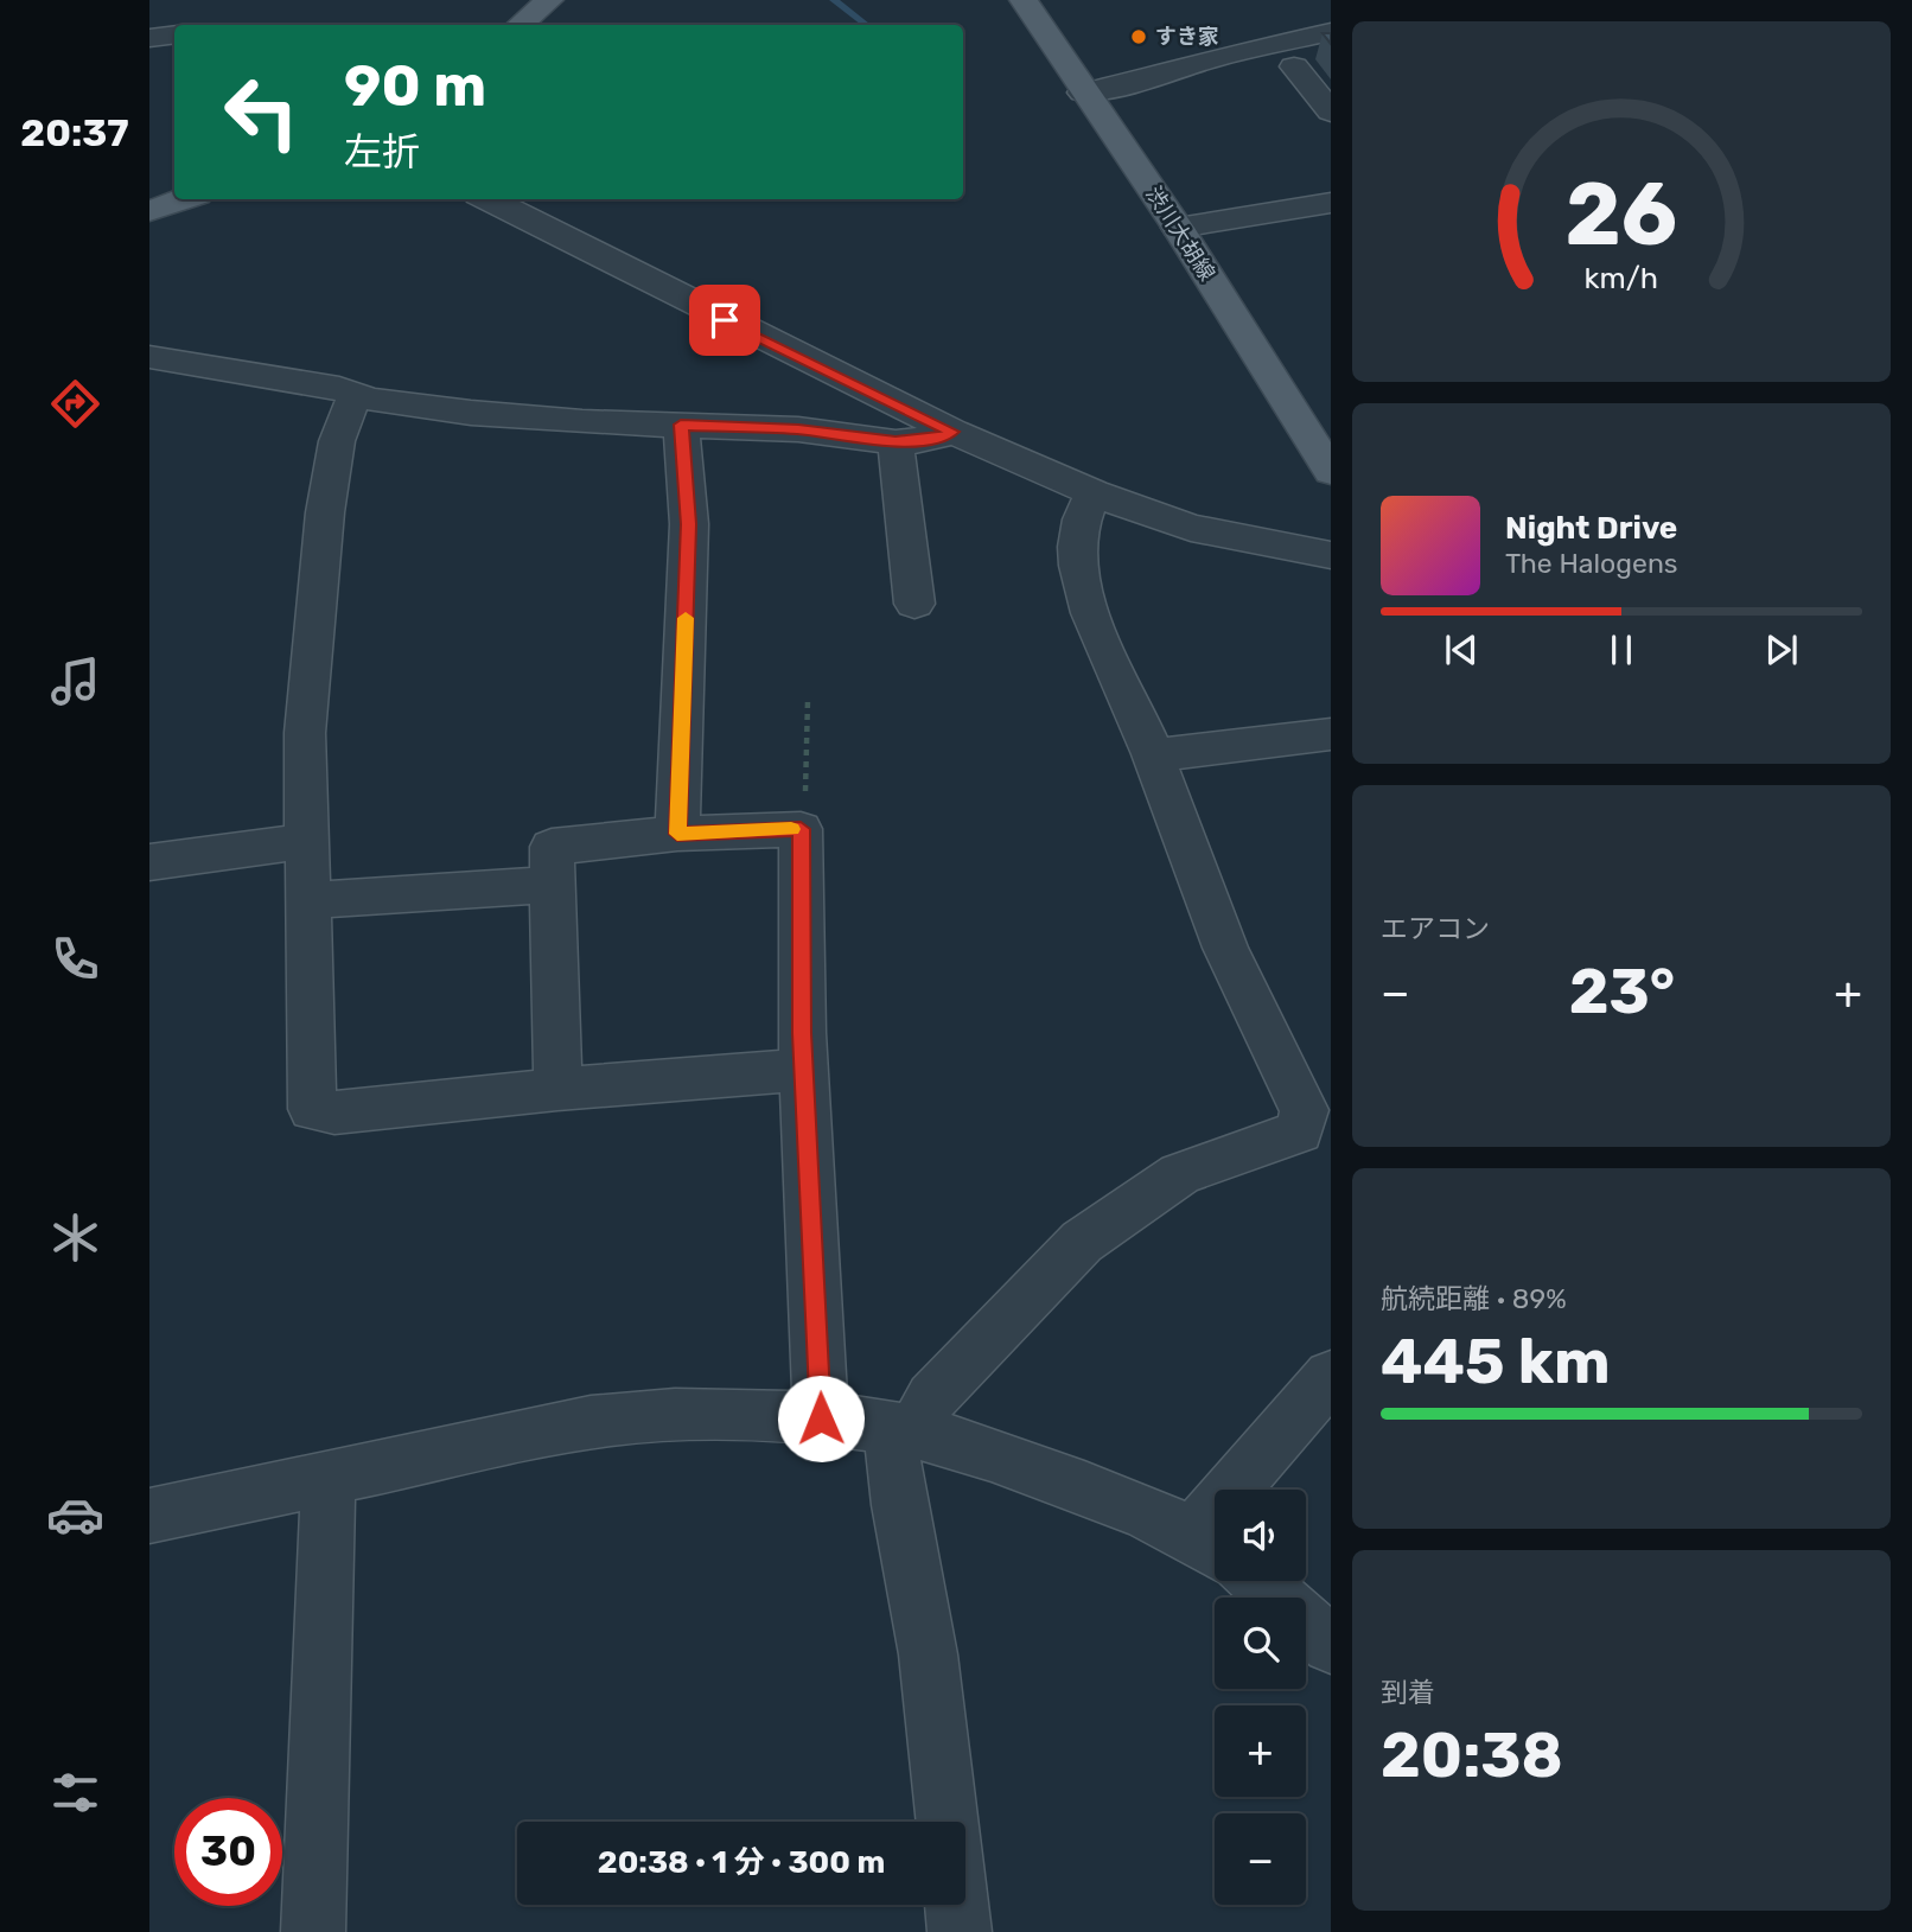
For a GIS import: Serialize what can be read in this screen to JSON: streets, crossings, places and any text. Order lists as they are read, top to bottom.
{
  "streets": {
    "main road": ["渋川大胡線"]
  },
  "places": ["すき家"],
  "page": {
    "tabs": "20:37",
    "turn": ["90 m", "左折"],
    "song": ["Night Drive", "The Halogens"],
    "tile": [
      "エアコン",
      ["航続距離 · 89%", "445 km"],
      ["到着", "20:38"]
    ],
    "heat": ["−", "23°", "+"],
    "map_buttons": ["+", "−"],
    "limit": "30",
    "trip": "20:38 · 1 分 · 300 m",
    "gauge": ["26", "km/h"]
  }
}
